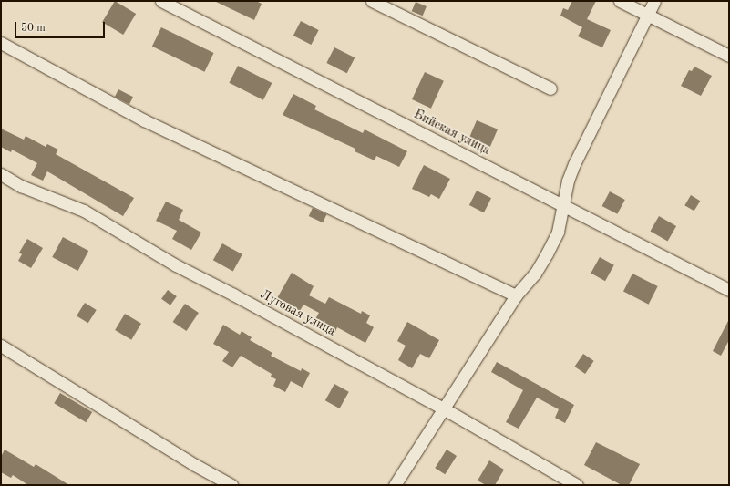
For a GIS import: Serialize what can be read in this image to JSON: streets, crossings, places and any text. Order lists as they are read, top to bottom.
{
  "streets": {
    "street": ["Бийская улица", "Луговая улица"]
  },
  "scale_bar": "50 m"
}
